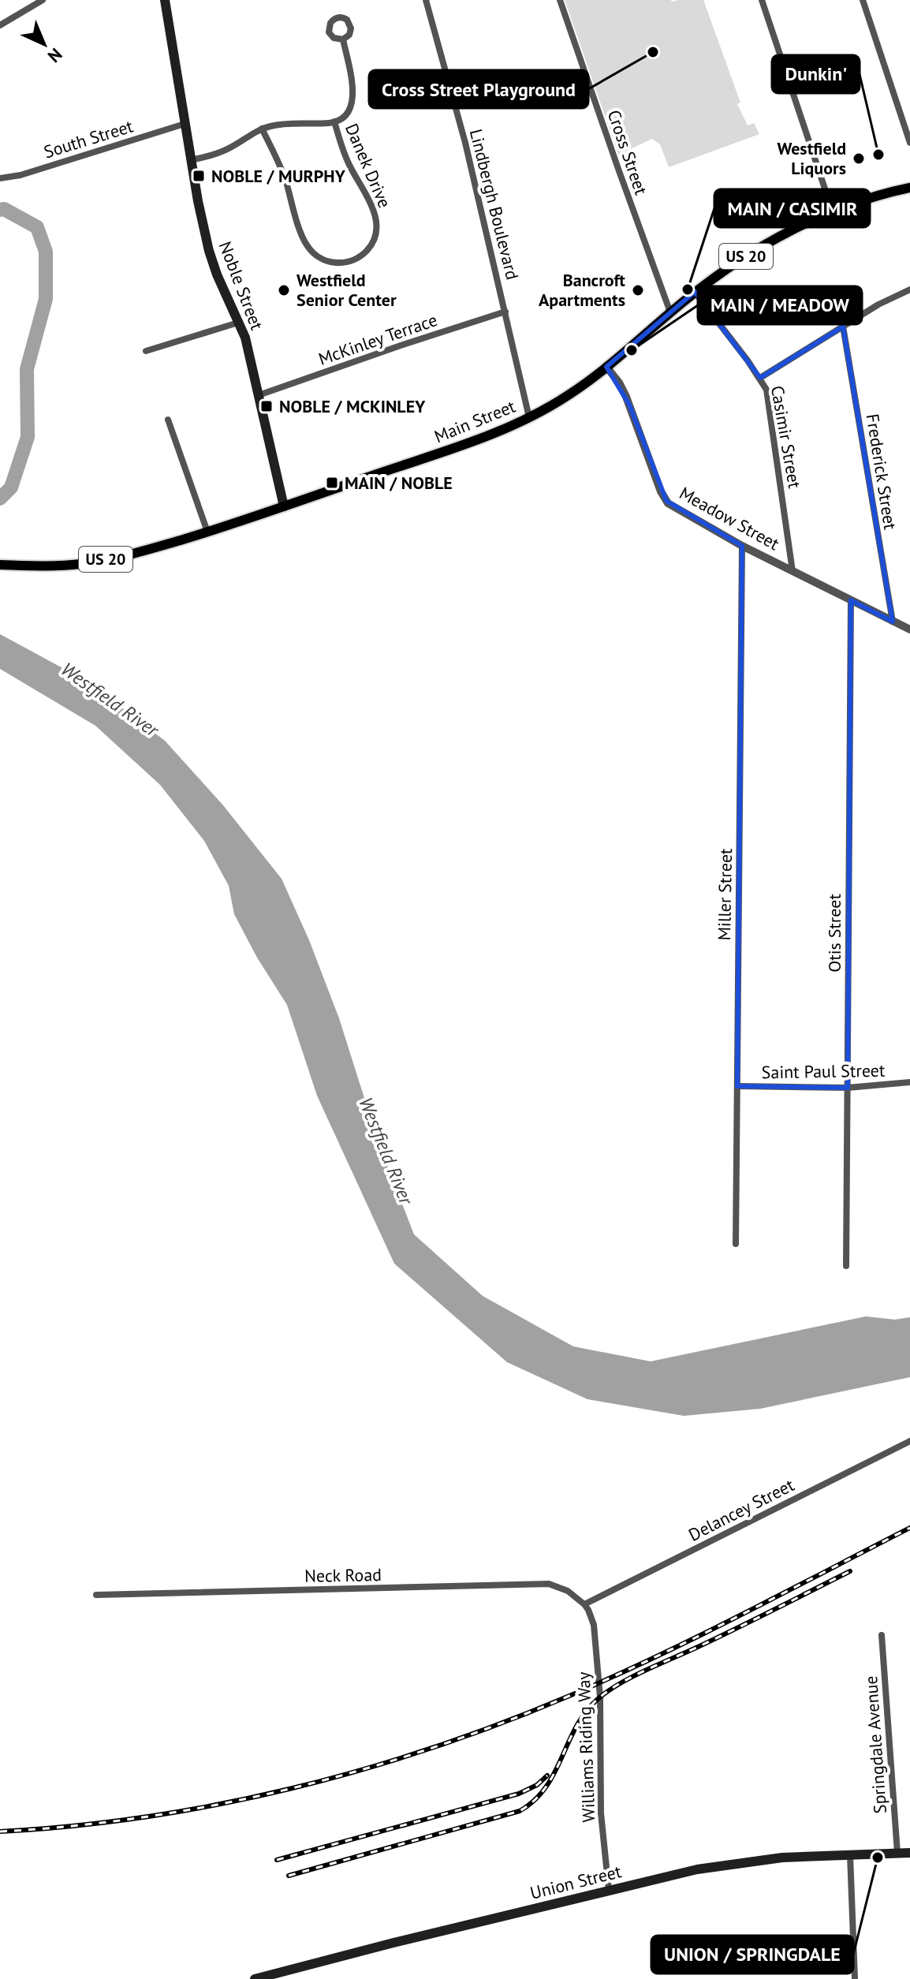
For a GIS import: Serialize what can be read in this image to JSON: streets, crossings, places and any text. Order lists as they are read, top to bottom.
{
  "streets": {
    "main road": [
      "US 20",
      "Noble Street",
      "Main Street",
      "Union Street"
    ],
    "street": [
      "South Street",
      "Cross Street",
      "Danek Drive",
      "Lindbergh Boulevard",
      "McKinley Terrace",
      "Casimir Street",
      "Frederick Street",
      "Meadow Street",
      "Miller Street",
      "Otis Street",
      "Saint Paul Street",
      "Delancey Street",
      "Neck Road",
      "Springdale Avenue",
      "Williams Riding Way"
    ]
  },
  "crossings": [
    ["South Street", "Noble Street"],
    ["Cross Street", "Main Street"],
    ["Lindbergh Boulevard", "McKinley Terrace"],
    ["Lindbergh Boulevard", "Main Street"],
    ["Noble Street", "McKinley Terrace"],
    ["Noble Street", "Main Street"],
    ["Main Street", "Casimir Street"],
    ["Main Street", "Meadow Street"],
    ["Casimir Street", "Meadow Street"],
    ["Frederick Street", "Meadow Street"],
    ["Meadow Street", "Miller Street"],
    ["Meadow Street", "Otis Street"],
    ["Miller Street", "Saint Paul Street"],
    ["Otis Street", "Saint Paul Street"],
    ["Delancey Street", "Neck Road"],
    ["Delancey Street", "Williams Riding Way"],
    ["Neck Road", "Williams Riding Way"],
    ["Springdale Avenue", "Union Street"],
    ["Williams Riding Way", "Union Street"]
  ],
  "water": ["Westfield River"],
  "places": {
    "other": [
      "Cross Street Playground",
      "Dunkin'",
      "Westfield Liquors",
      "MAIN / CASIMIR",
      "Westfield Senior Center",
      "Bancroft Apartments",
      "MAIN / MEADOW",
      "UNION / SPRINGDALE"
    ],
    "transit": ["NOBLE / MURPHY", "NOBLE / MCKINLEY", "MAIN / NOBLE"]
  },
  "north": "bottom right"
}
